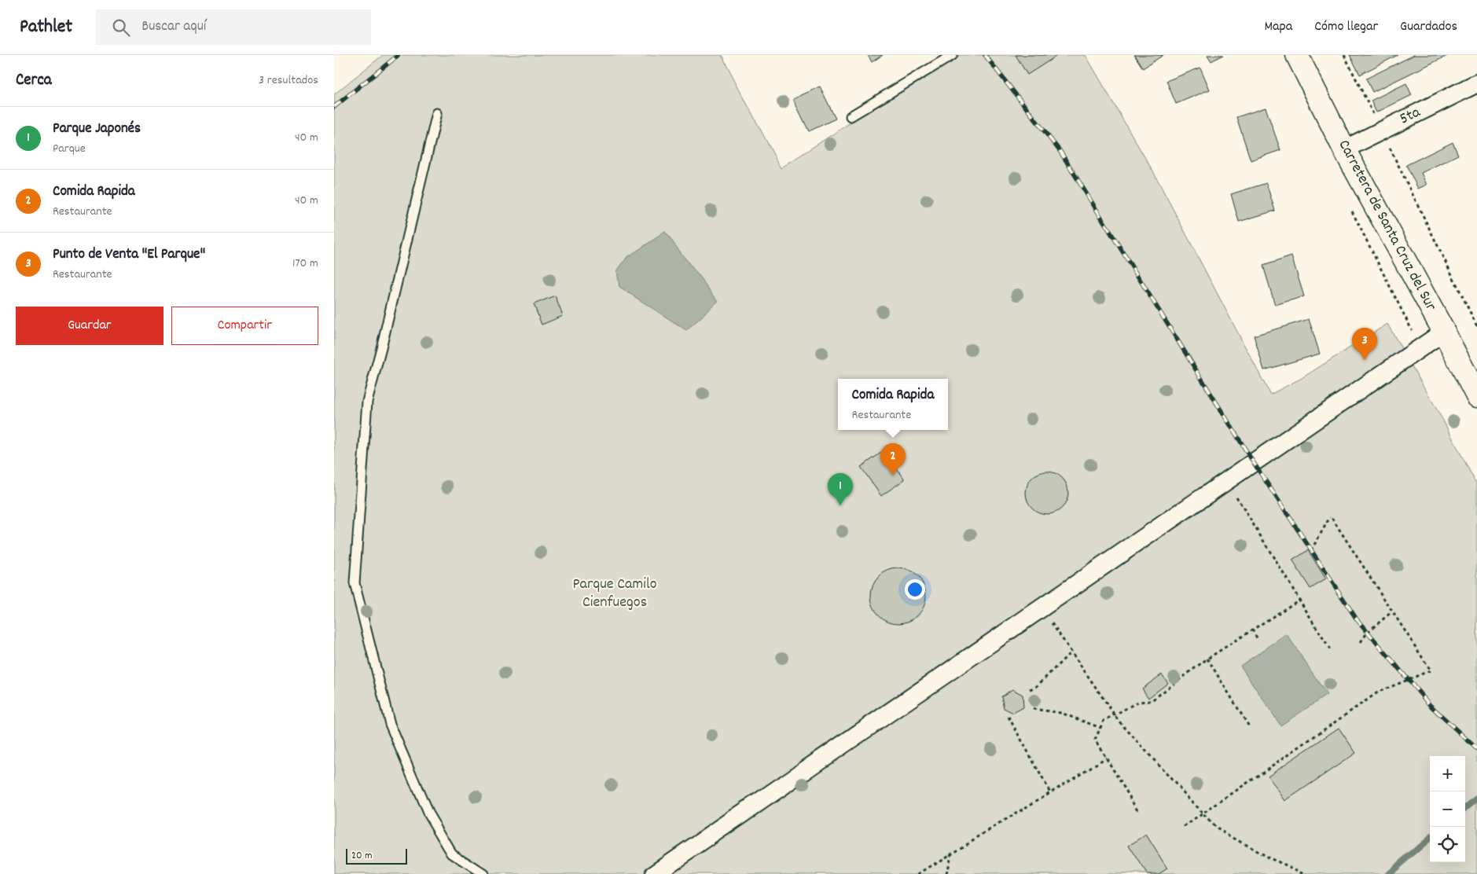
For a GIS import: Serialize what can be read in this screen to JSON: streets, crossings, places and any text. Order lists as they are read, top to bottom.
{
  "streets": {
    "main road": ["Carretera de Santa Cruz del Sur"],
    "street": ["5ta"]
  },
  "crossings": [
    ["5ta", "Carretera de Santa Cruz del Sur"]
  ],
  "parks": ["Parque Camilo Cienfuegos"],
  "scale_bar": "20 m",
  "page": {
    "header": "Pathlet",
    "search": "Buscar aquí",
    "nav": ["Mapa", "Cómo llegar", "Guardados"],
    "heading": ["Cerca", "3 resultados"],
    "list": [
      {
        "mark": "1",
        "name": "Parque Japonés",
        "note": "Parque",
        "value": "40 m"
      },
      {
        "mark": "2",
        "name": "Comida Rapida",
        "note": "Restaurante",
        "value": "40 m"
      },
      {
        "mark": "3",
        "name": "Punto de Venta \"El Parque\"",
        "note": "Restaurante",
        "value": "170 m"
      }
    ],
    "buttons": ["Guardar", "Compartir"],
    "pins": ["3", "2", "1"],
    "popup": ["Comida Rapida", "Restaurante"],
    "map_buttons": ["+", "−"],
    "scale": "20 m"
  }
}
